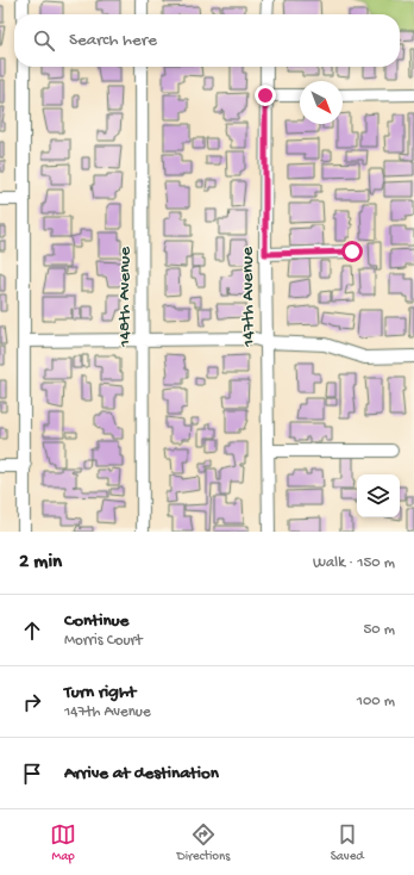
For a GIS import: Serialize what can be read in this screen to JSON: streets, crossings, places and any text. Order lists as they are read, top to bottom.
{
  "streets": {
    "street": ["148th Avenue", "147th Avenue"]
  },
  "north": "bottom right",
  "page": {
    "search": "Search here",
    "heading": ["2 min", "Walk · 150 m"],
    "list": [
      ["Continue", "Morris Court", "50 m"],
      ["Turn right", "147th Avenue", "100 m"],
      "Arrive at destination"
    ],
    "nav": ["Map", "Directions", "Saved"]
  }
}
